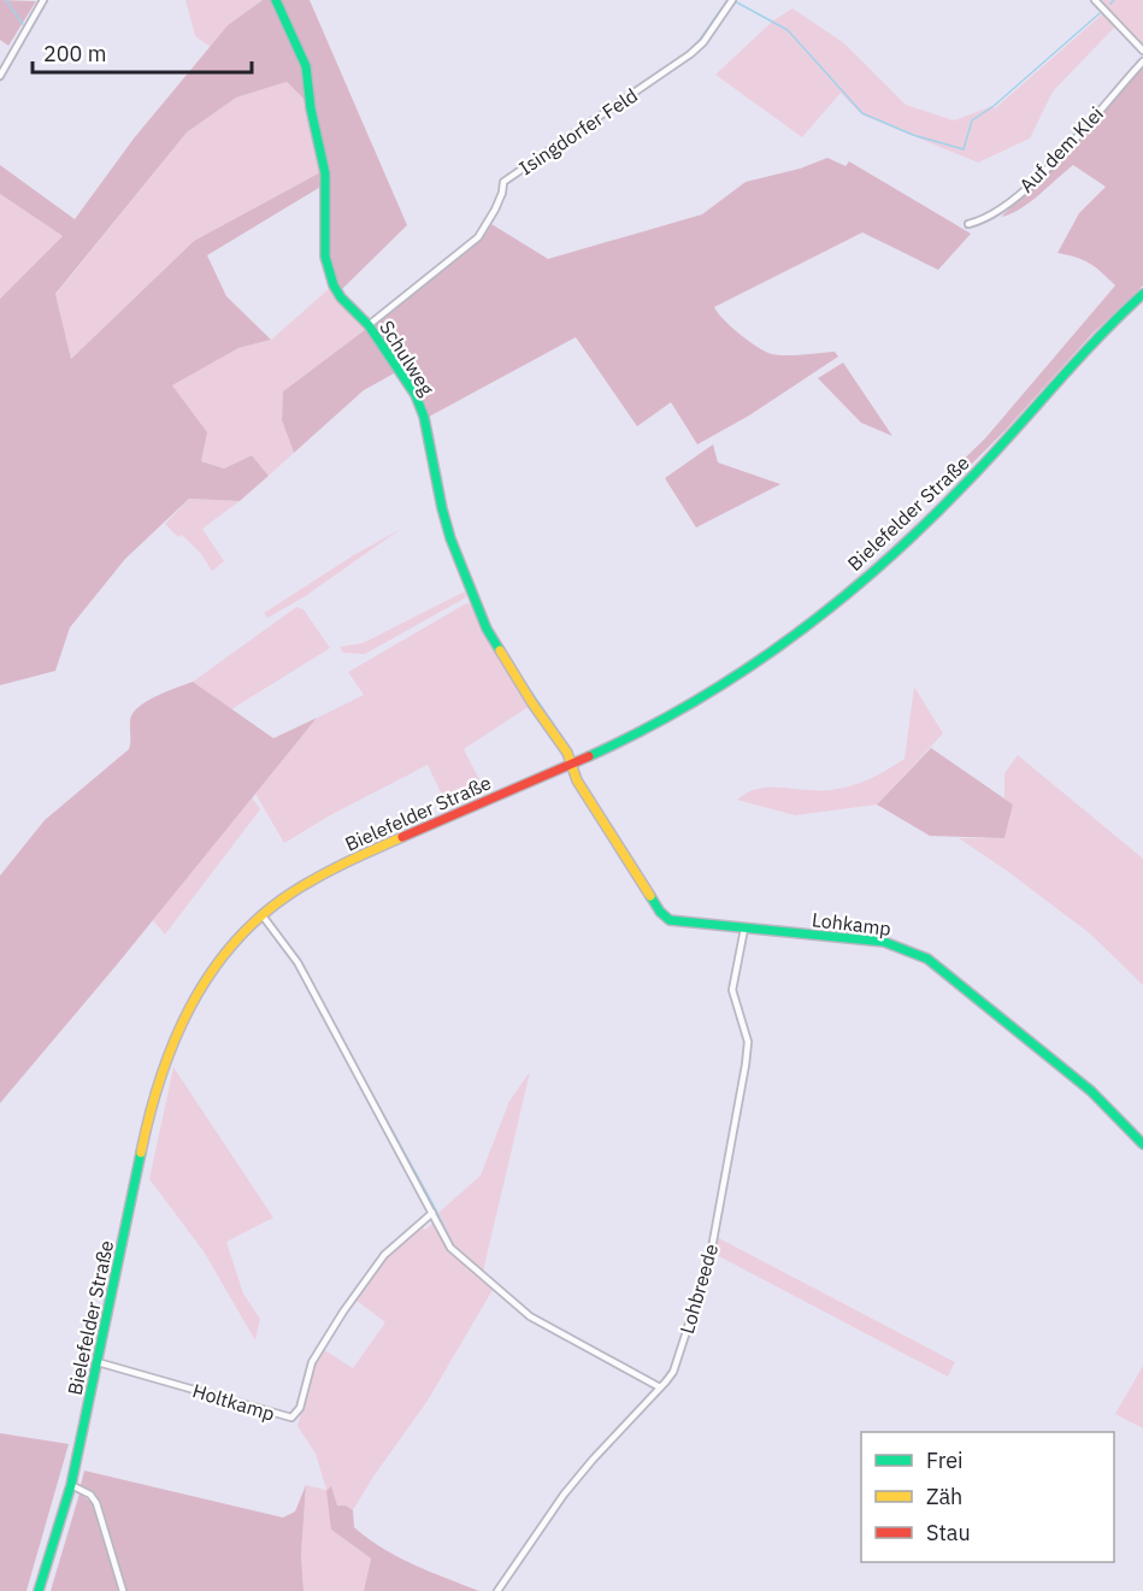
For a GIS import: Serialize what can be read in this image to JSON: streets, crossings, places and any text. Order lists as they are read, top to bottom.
{
  "streets": {
    "main road": ["Schulweg", "Bielefelder Straße", "Lohkamp"],
    "street": [
      "Isingdorfer Feld",
      "Auf dem Klei",
      "Lohbreede",
      "Holtkamp"
    ]
  },
  "crossings": [
    ["Isingdorfer Feld", "Schulweg"],
    ["Schulweg", "Bielefelder Straße"],
    ["Schulweg", "Lohkamp"],
    ["Bielefelder Straße", "Lohkamp"],
    ["Bielefelder Straße", "Holtkamp"],
    ["Lohkamp", "Lohbreede"]
  ],
  "legend": ["Frei", "Zäh", "Stau"],
  "scale_bar": "200 m"
}
